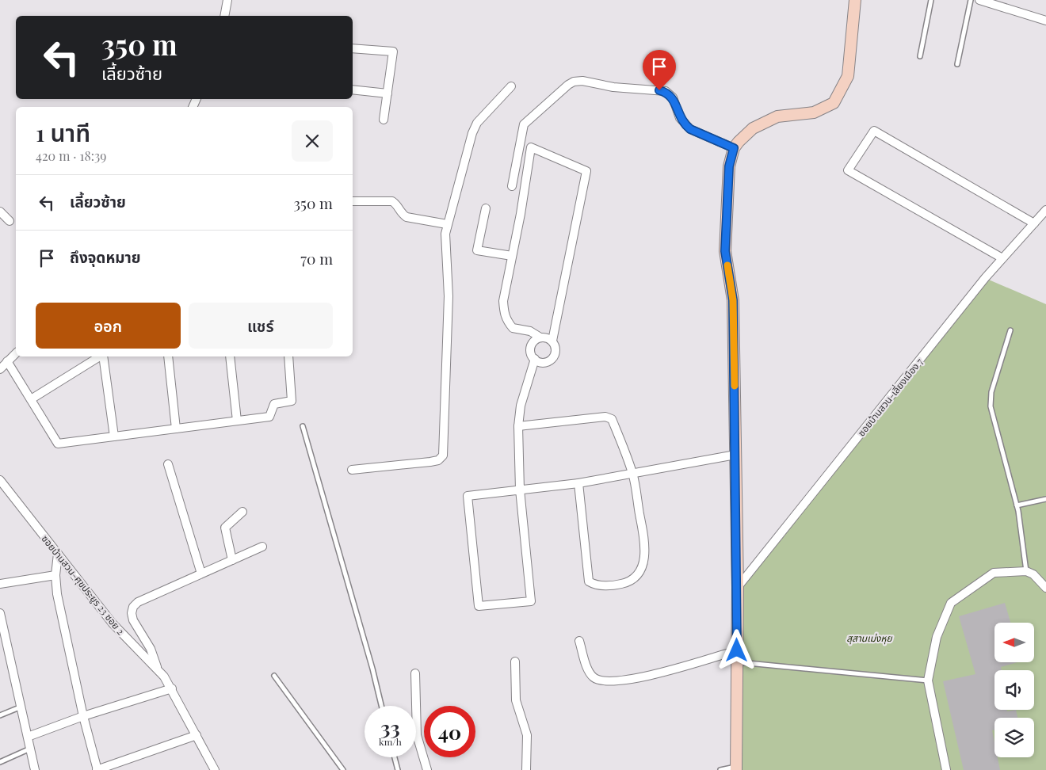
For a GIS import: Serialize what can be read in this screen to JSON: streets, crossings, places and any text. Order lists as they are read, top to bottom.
{
  "streets": {
    "street": ["ซอยบ้านสวน-เลี่ยงเมือง 7", "ซอยบ้านสวน-ศุขประยูร 23 ซอย 2"]
  },
  "parks": ["สุสานเม่งหุย"],
  "north": "left",
  "page": {
    "turn": ["350 m", "เลี้ยวซ้าย"],
    "heading": ["1 นาที", "420 m · 18:39"],
    "list": [
      {
        "name": "เลี้ยวซ้าย",
        "value": "350 m"
      },
      {
        "name": "ถึงจุดหมาย",
        "value": "70 m"
      }
    ],
    "buttons": ["ออก", "แชร์"],
    "speed": "33 km/h",
    "limit": "40"
  }
}
